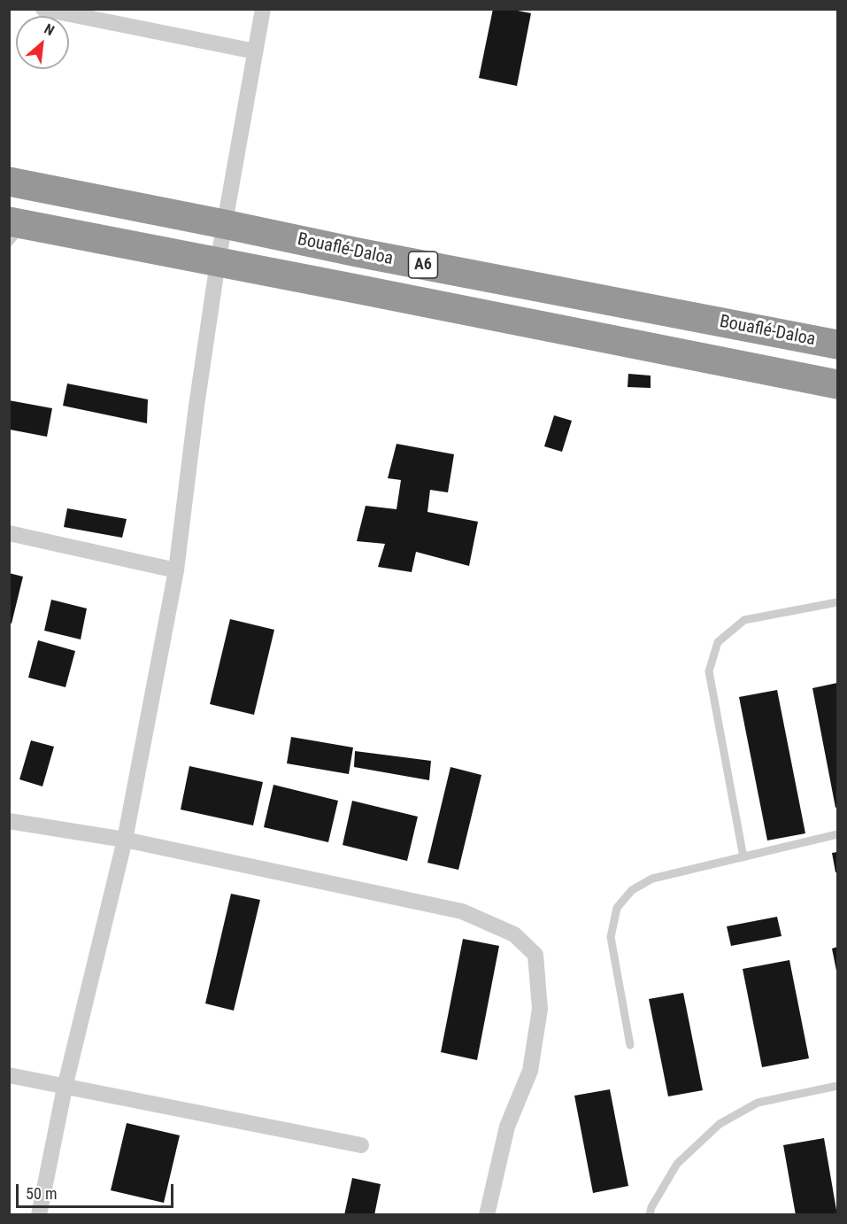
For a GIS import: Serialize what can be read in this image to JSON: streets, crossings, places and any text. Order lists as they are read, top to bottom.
{
  "streets": {
    "highway": ["Bouaflé-Daloa", "A6"]
  },
  "scale_bar": "50 m",
  "north": "top right"
}
